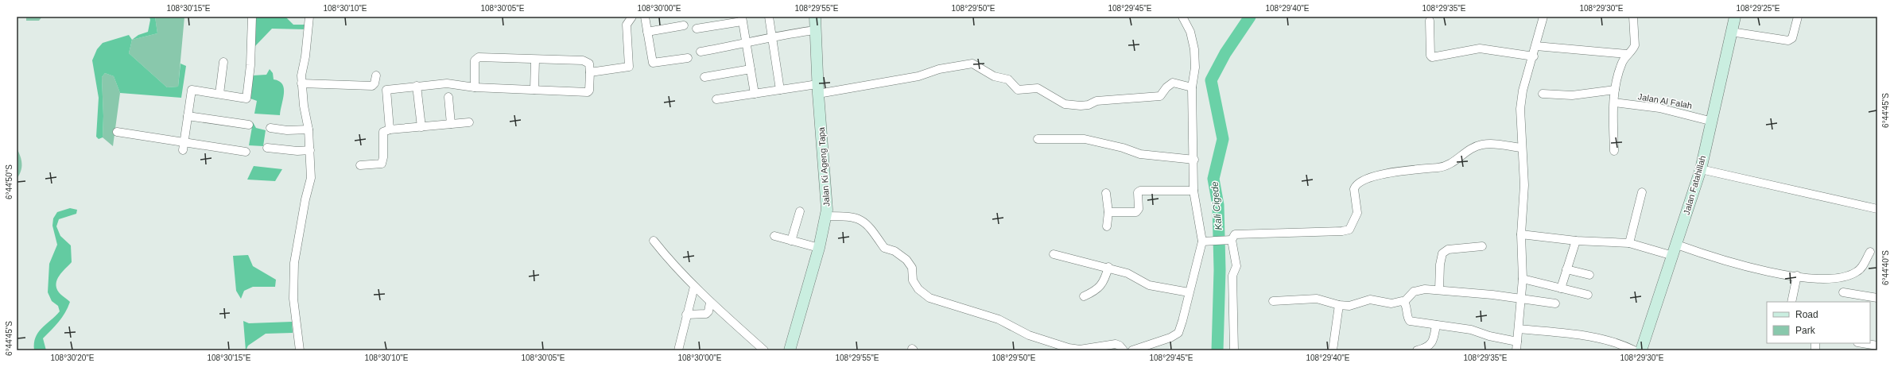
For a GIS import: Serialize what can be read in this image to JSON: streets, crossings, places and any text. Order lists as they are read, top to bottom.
{
  "streets": {
    "street": ["Jalan Al Falah", "Jalan Ki Ageng Tapa", "Jalan Fatahillah"]
  },
  "crossings": [
    ["Jalan Al Falah", "Jalan Fatahillah"]
  ],
  "water": ["Kali Cigede"],
  "legend": ["Road", "Park"],
  "coordinates": [
    "108°30'15\"E",
    "108°30'10\"E",
    "108°30'05\"E",
    "108°30'00\"E",
    "108°29'55\"E",
    "108°29'50\"E",
    "108°29'45\"E",
    "108°29'40\"E",
    "108°29'35\"E",
    "108°29'30\"E",
    "108°29'25\"E",
    "6°44'45\"S",
    "6°44'50\"S",
    "6°44'40\"S",
    "108°30'20\"E"
  ]
}
